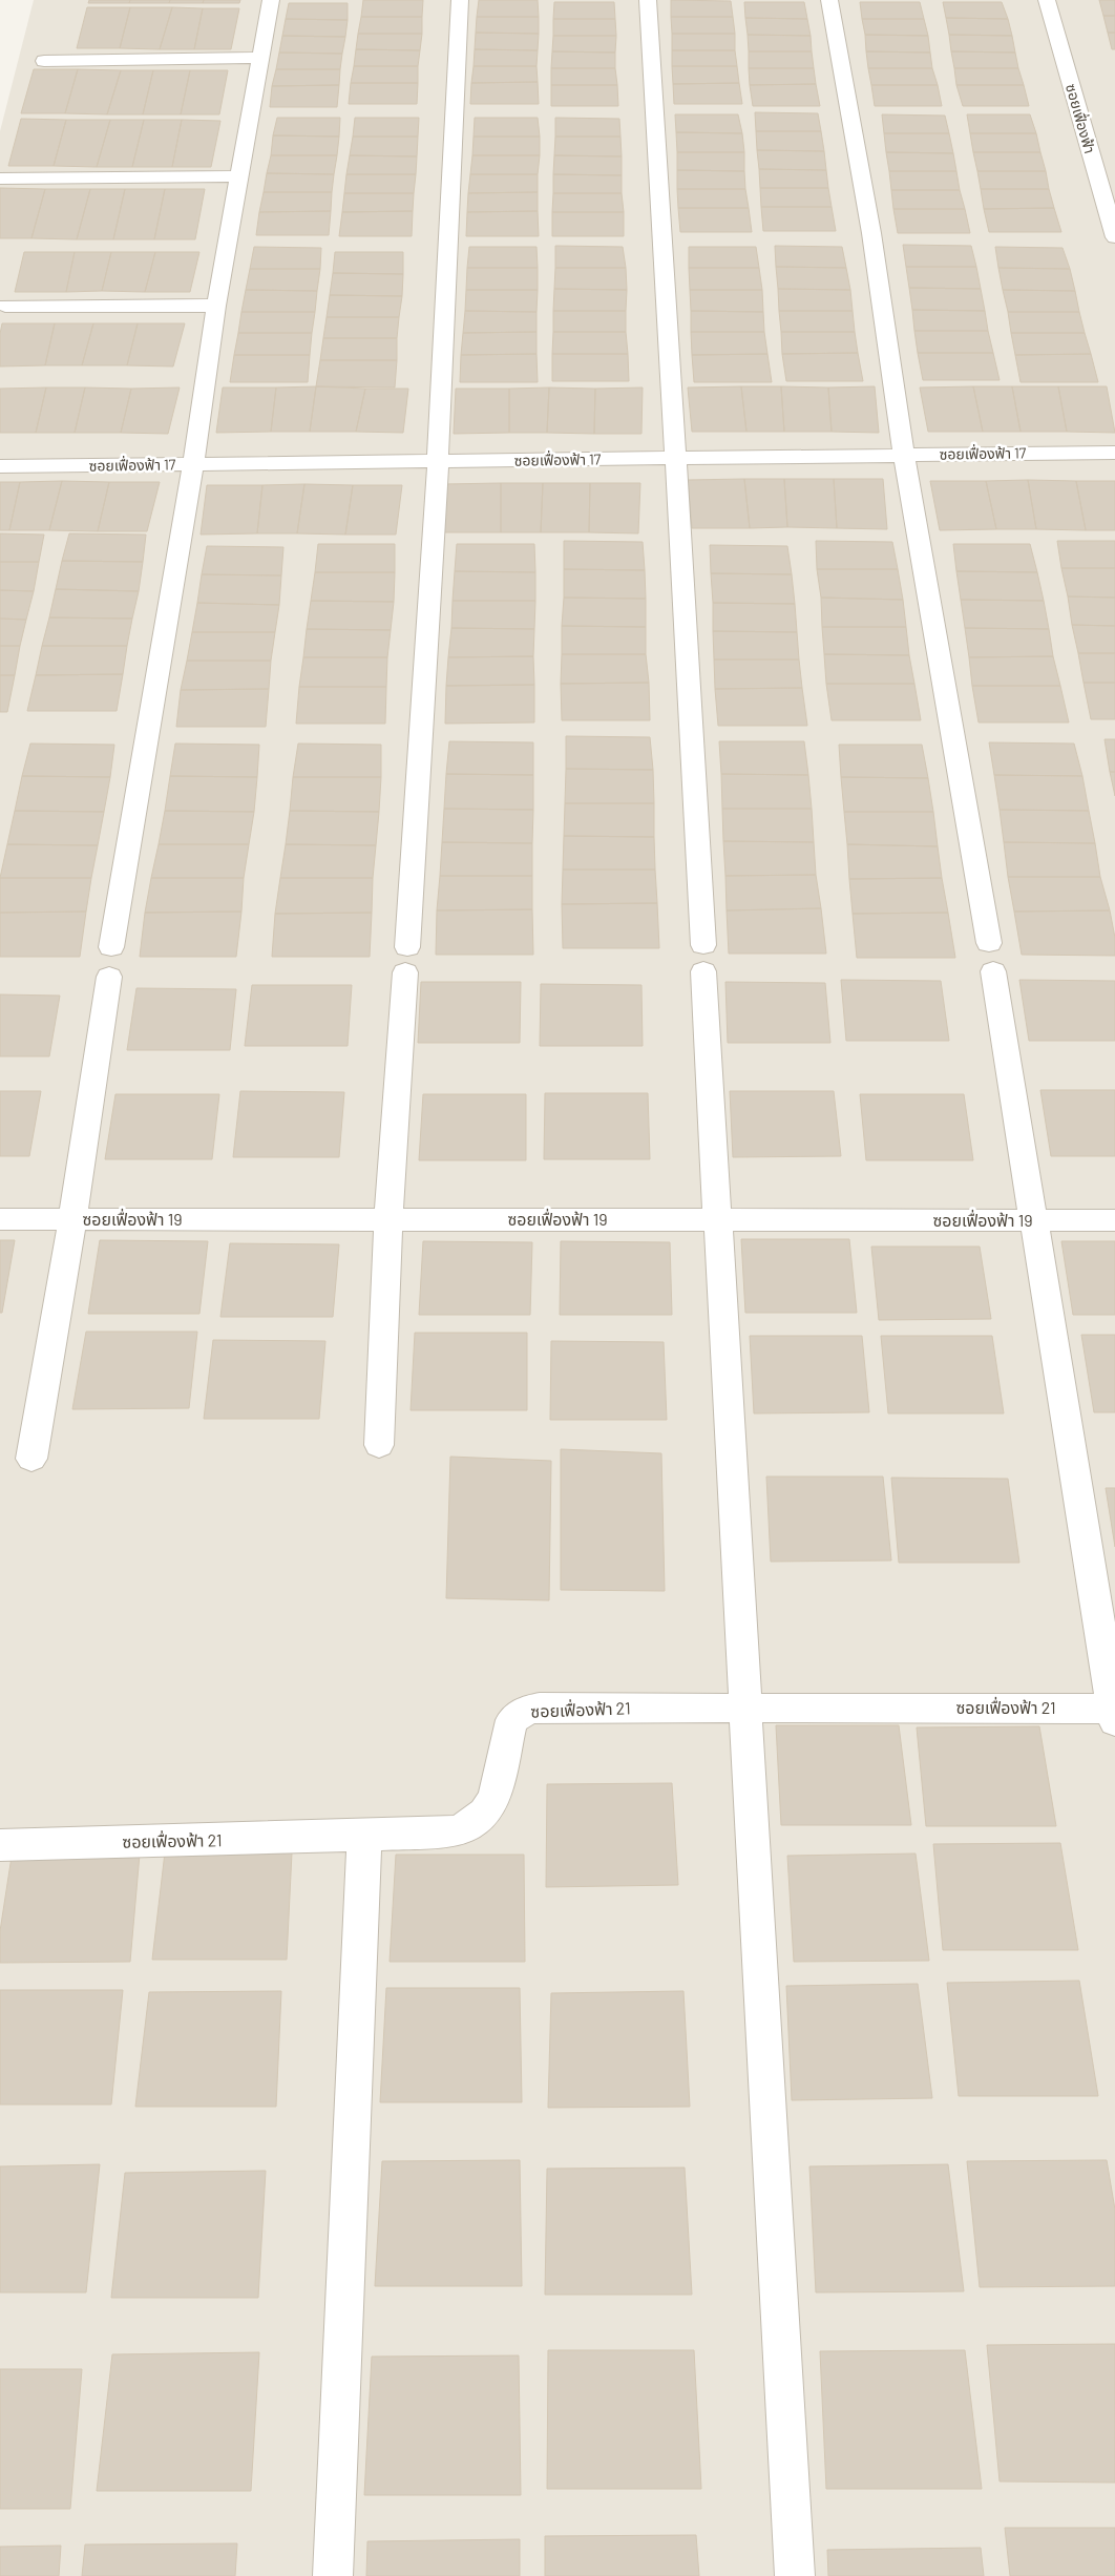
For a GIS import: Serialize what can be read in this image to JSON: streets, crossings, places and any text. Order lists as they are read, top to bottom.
{
  "streets": {
    "street": [
      "ซอยเฟื่องฟ้า",
      "ซอยเฟื่องฟ้า 17",
      "ซอยเฟื่องฟ้า 19",
      "ซอยเฟื่องฟ้า 21"
    ]
  }
}
